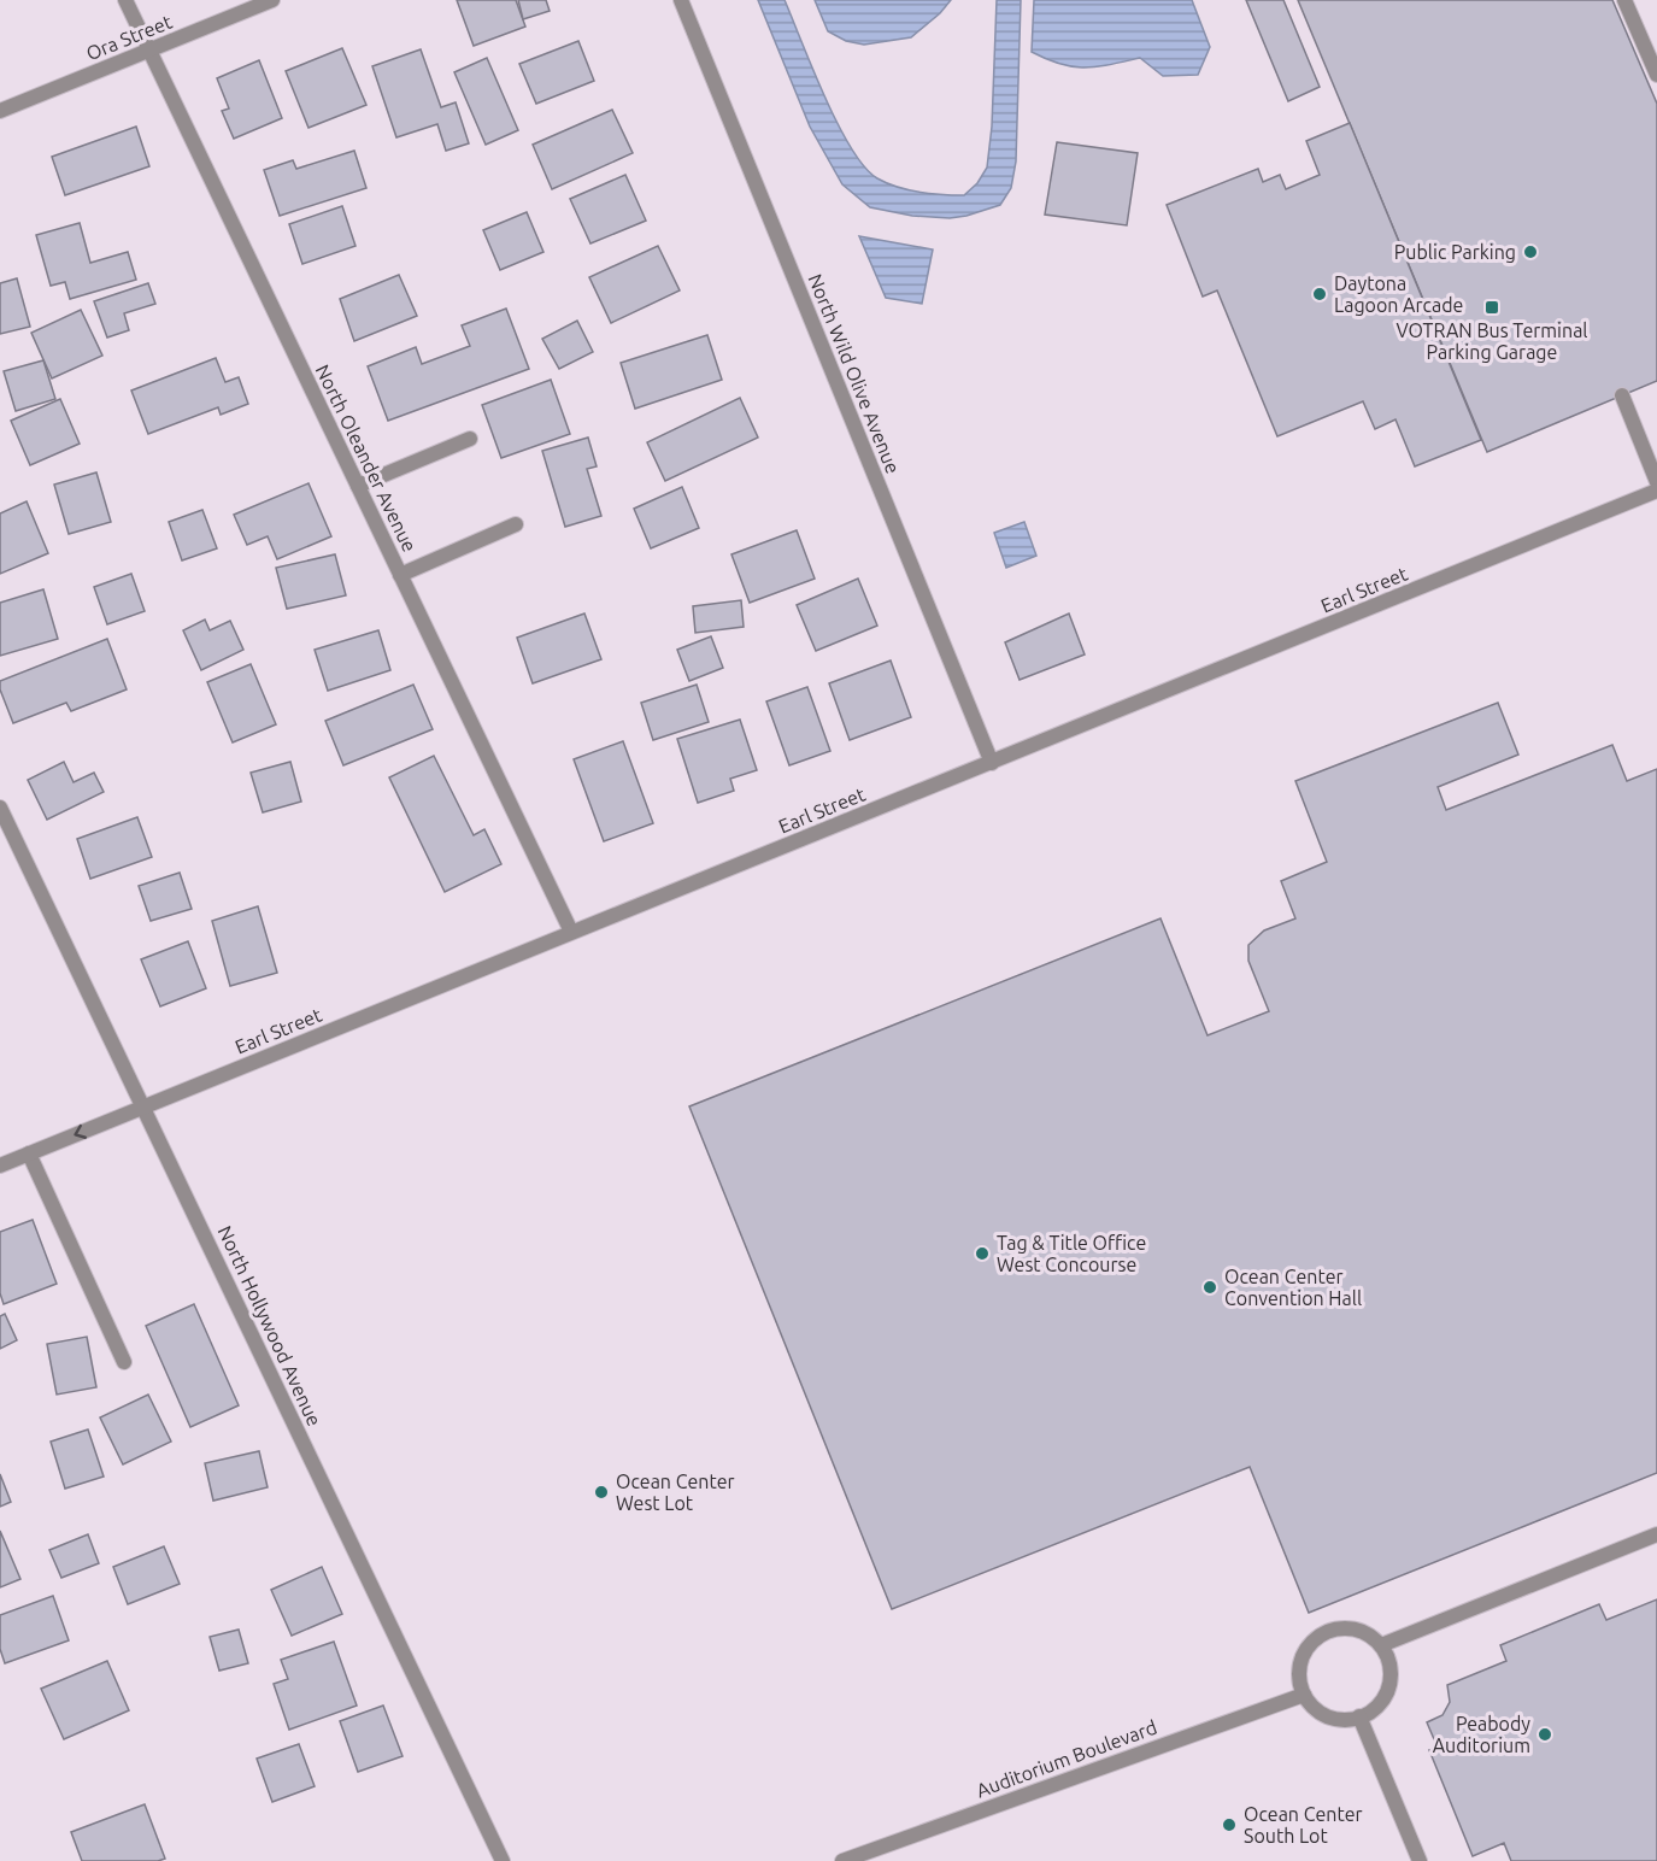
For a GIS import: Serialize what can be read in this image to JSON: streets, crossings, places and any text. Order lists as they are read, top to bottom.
{
  "streets": {
    "street": [
      "Ora Street",
      "North Wild Olive Avenue",
      "North Oleander Avenue",
      "Earl Street",
      "North Hollywood Avenue",
      "Auditorium Boulevard"
    ]
  },
  "crossings": [
    ["Ora Street", "North Oleander Avenue"],
    ["North Wild Olive Avenue", "Earl Street"],
    ["North Oleander Avenue", "Earl Street"],
    ["Earl Street", "North Hollywood Avenue"]
  ],
  "places": {
    "other": [
      "Public Parking",
      "Daytona Lagoon Arcade",
      "Tag & Title Office West Concourse",
      "Ocean Center Convention Hall",
      "Ocean Center West Lot",
      "Peabody Auditorium",
      "Ocean Center South Lot"
    ],
    "transit": ["VOTRAN Bus Terminal Parking Garage"]
  }
}
